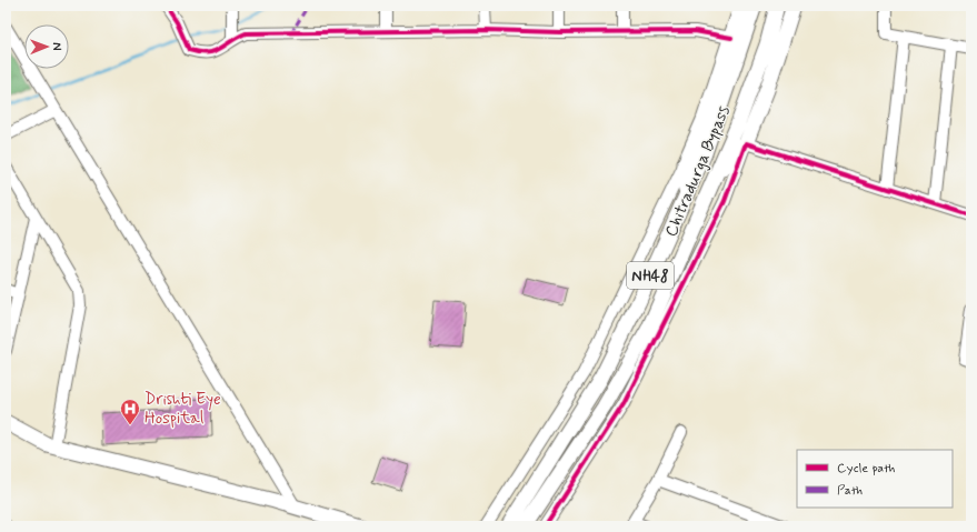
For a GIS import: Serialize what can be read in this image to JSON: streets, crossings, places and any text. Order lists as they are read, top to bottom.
{
  "streets": {
    "main road": ["Chitradurga Bypass", "NH48"]
  },
  "places": {
    "hospital": ["Drishti Eye Hospital"]
  },
  "legend": ["Cycle path", "Path"],
  "north": "right"
}
